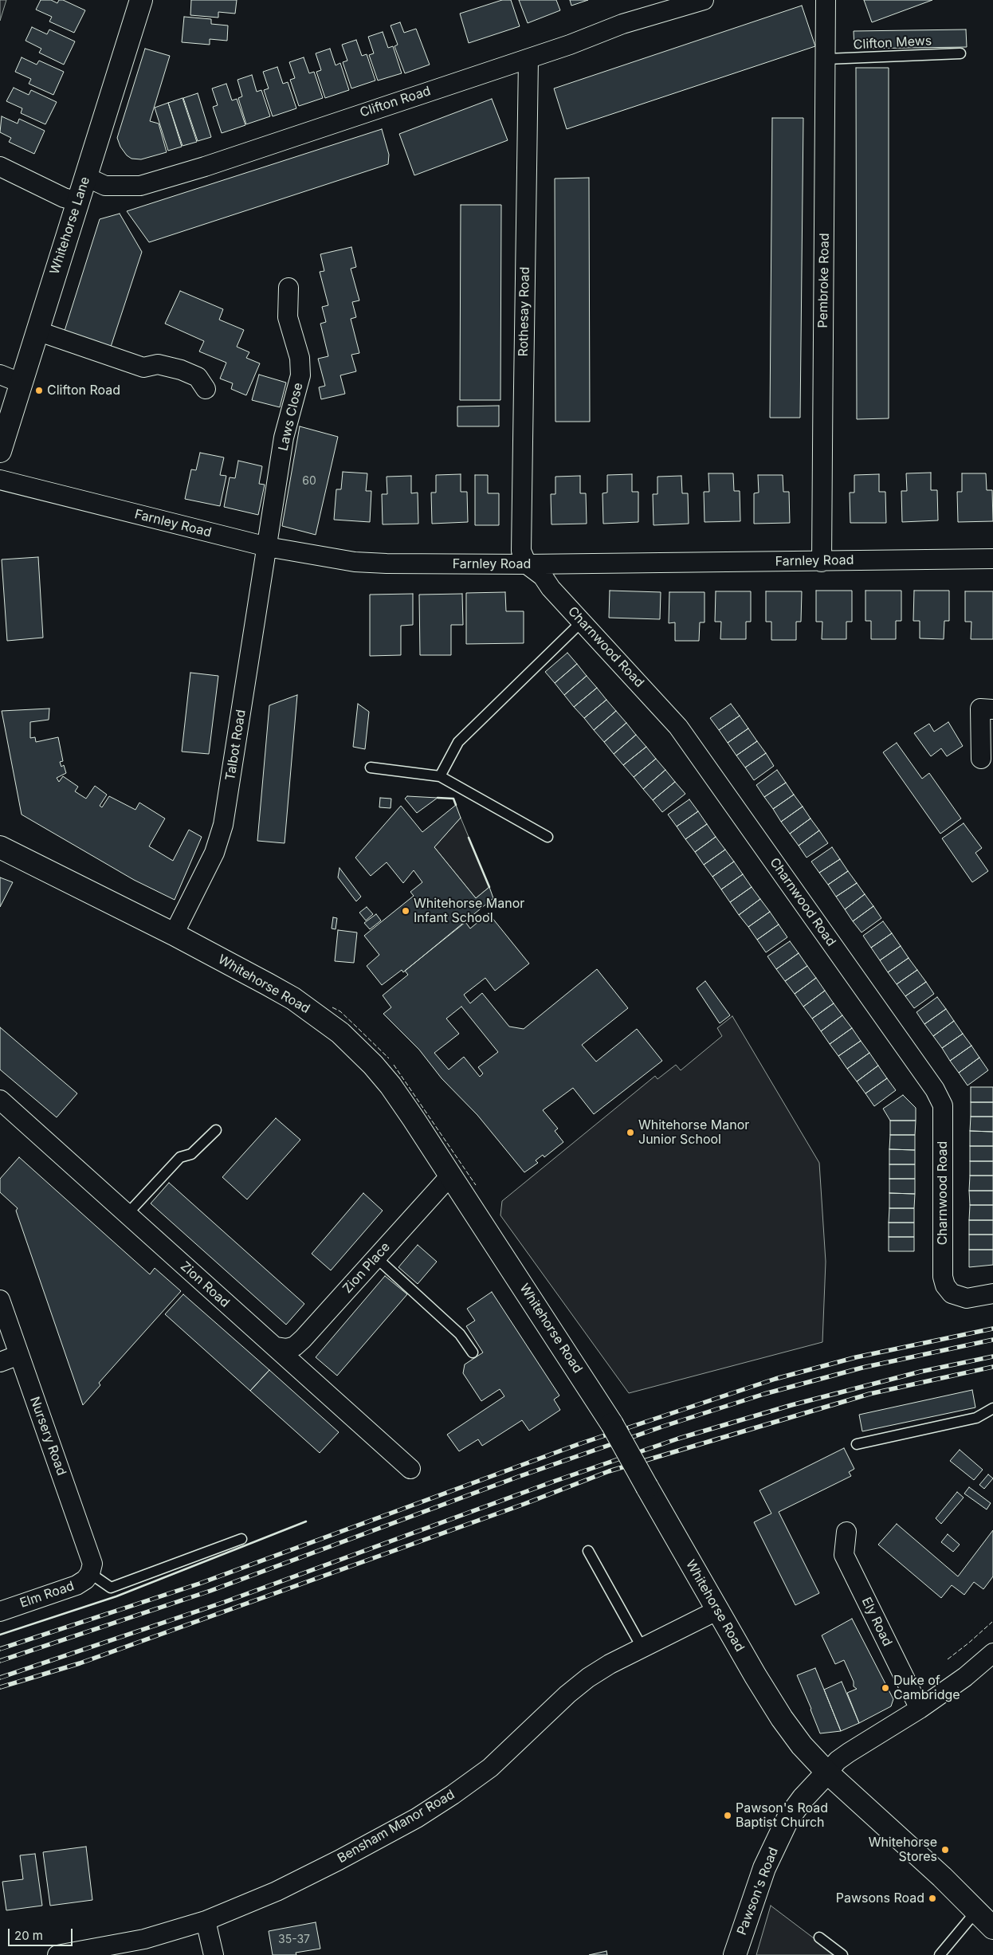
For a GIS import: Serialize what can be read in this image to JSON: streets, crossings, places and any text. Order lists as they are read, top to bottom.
{
  "streets": {
    "main road": ["Whitehorse Lane", "Whitehorse Road", "Pawson's Road"],
    "street": [
      "Clifton Road",
      "Pembroke Road",
      "Rothesay Road",
      "Laws Close",
      "Farnley Road",
      "Charnwood Road",
      "Talbot Road",
      "Zion Place",
      "Zion Road",
      "Nursery Road",
      "Elm Road",
      "Ely Road",
      "Bensham Manor Road"
    ],
    "lane": ["Clifton Mews"]
  },
  "crossings": [
    ["Clifton Mews", "Pembroke Road"],
    ["Clifton Road", "Whitehorse Lane"],
    ["Clifton Road", "Rothesay Road"],
    ["Pembroke Road", "Farnley Road"],
    ["Rothesay Road", "Farnley Road"],
    ["Rothesay Road", "Charnwood Road"],
    ["Laws Close", "Farnley Road"],
    ["Laws Close", "Talbot Road"],
    ["Farnley Road", "Charnwood Road"],
    ["Farnley Road", "Talbot Road"],
    ["Talbot Road", "Whitehorse Road"],
    ["Whitehorse Road", "Zion Place"],
    ["Whitehorse Road", "Bensham Manor Road"],
    ["Whitehorse Road", "Pawson's Road"],
    ["Zion Place", "Zion Road"],
    ["Nursery Road", "Elm Road"]
  ],
  "places": [
    "Clifton Road",
    "Whitehorse Manor Infant School",
    "Whitehorse Manor Junior School",
    "Duke of Cambridge",
    "Pawson's Road Baptist Church",
    "Whitehorse Stores",
    "Pawsons Road"
  ],
  "house_numbers": ["60", "35-37"],
  "scale_bar": "20 m"
}
